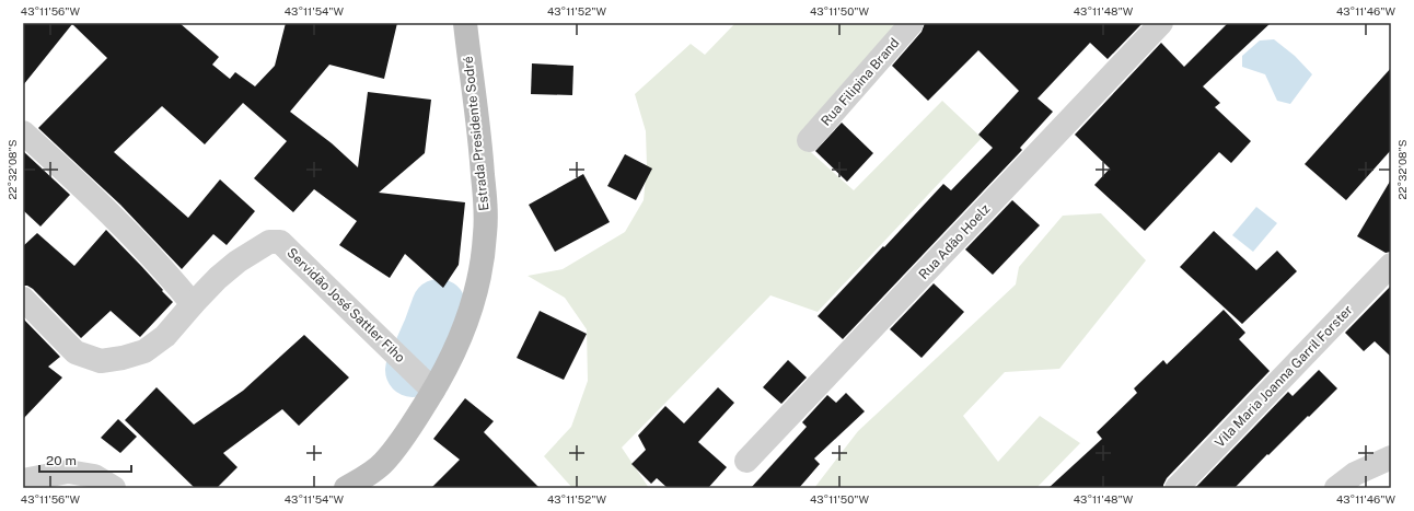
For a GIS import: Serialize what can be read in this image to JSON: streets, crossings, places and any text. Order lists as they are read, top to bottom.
{
  "streets": {
    "street": [
      "Rua Filipina Brand",
      "Estrada Presidente Sodré",
      "Rua Adão Hoelz",
      "Servidão José Sattler Fiho",
      "Vila Maria Joanna Garril Forster"
    ]
  },
  "crossings": [
    ["Estrada Presidente Sodré", "Servidão José Sattler Fiho"]
  ],
  "scale_bar": "20 m",
  "coordinates": [
    "43°11'56\"W",
    "43°11'54\"W",
    "43°11'52\"W",
    "43°11'50\"W",
    "43°11'48\"W",
    "43°11'46\"W",
    "22°32'08\"S"
  ]
}
